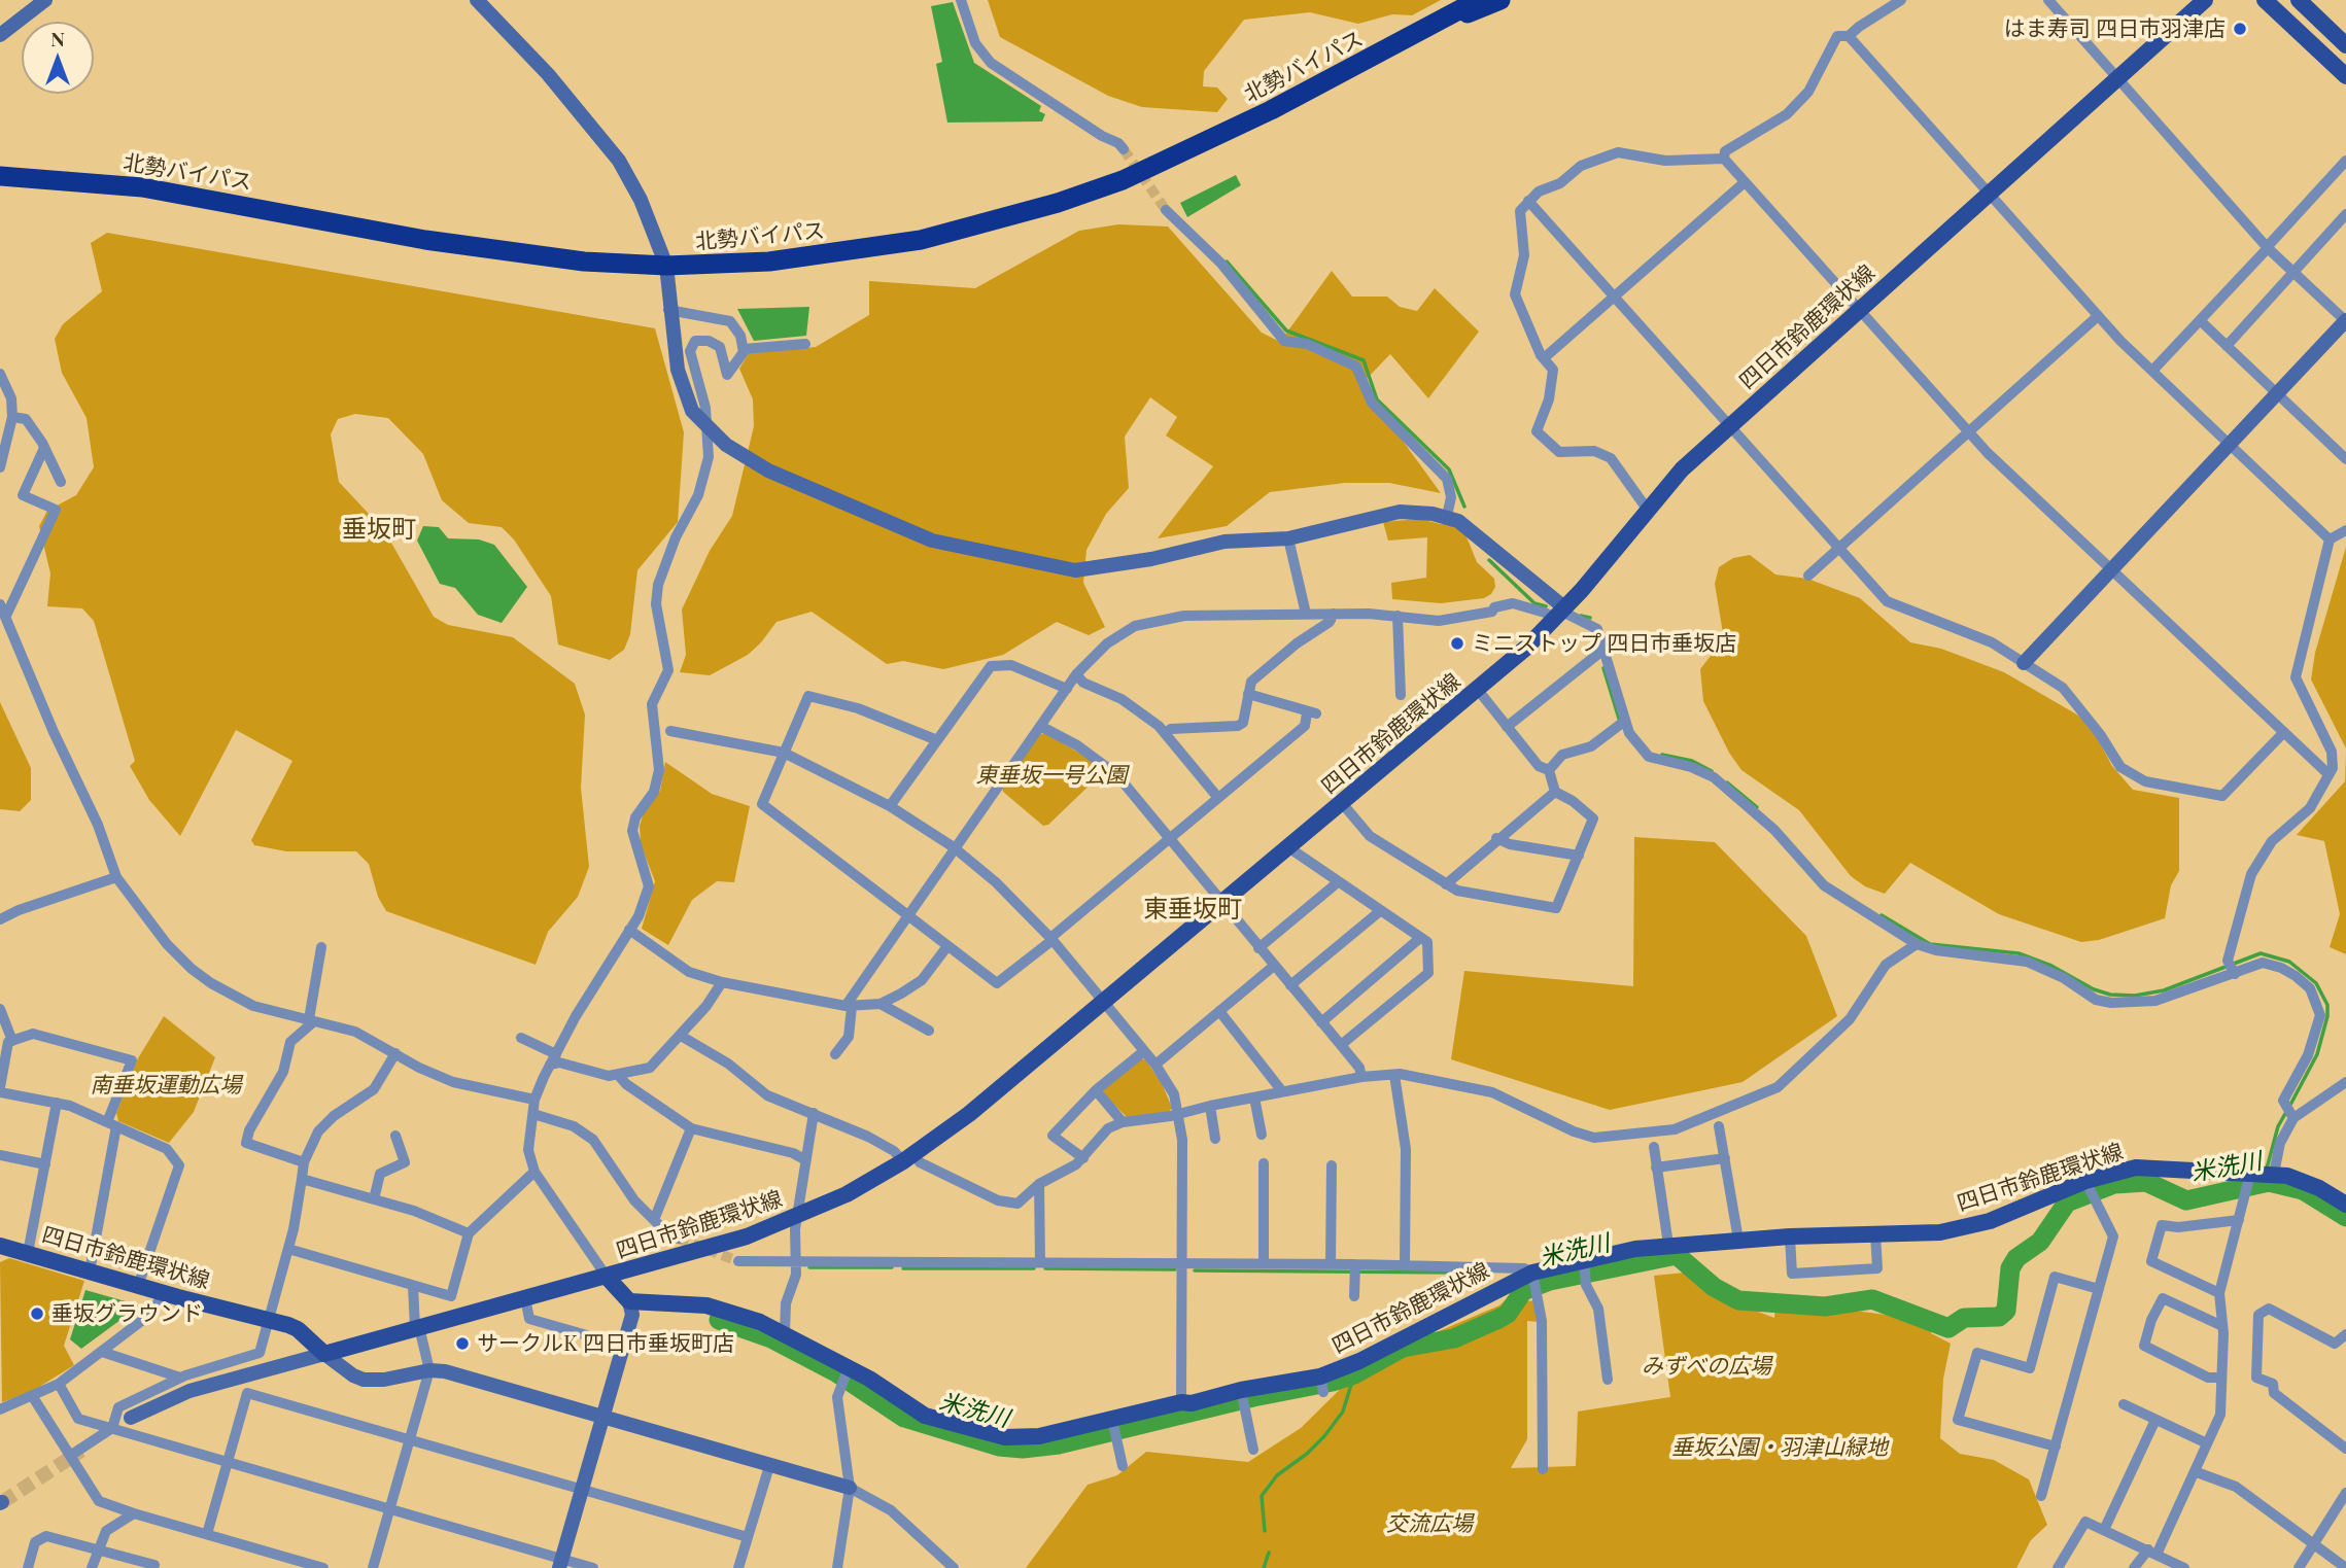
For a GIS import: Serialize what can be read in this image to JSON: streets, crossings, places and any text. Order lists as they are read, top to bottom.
{
  "streets": {
    "highway": ["北勢バイパス"],
    "main road": ["四日市鈴鹿環状線"]
  },
  "districts": ["垂坂町", "東垂坂町"],
  "water": ["米洗川"],
  "parks": [
    "東垂坂一号公園",
    "南垂坂運動広場",
    "みずべの広場",
    "垂坂公園・羽津山緑地",
    "交流広場"
  ],
  "places": [
    "はま寿司 四日市羽津店",
    "ミニストップ 四日市垂坂店",
    "垂坂グラウンド",
    "サークルK 四日市垂坂町店"
  ],
  "north": "top"
}
